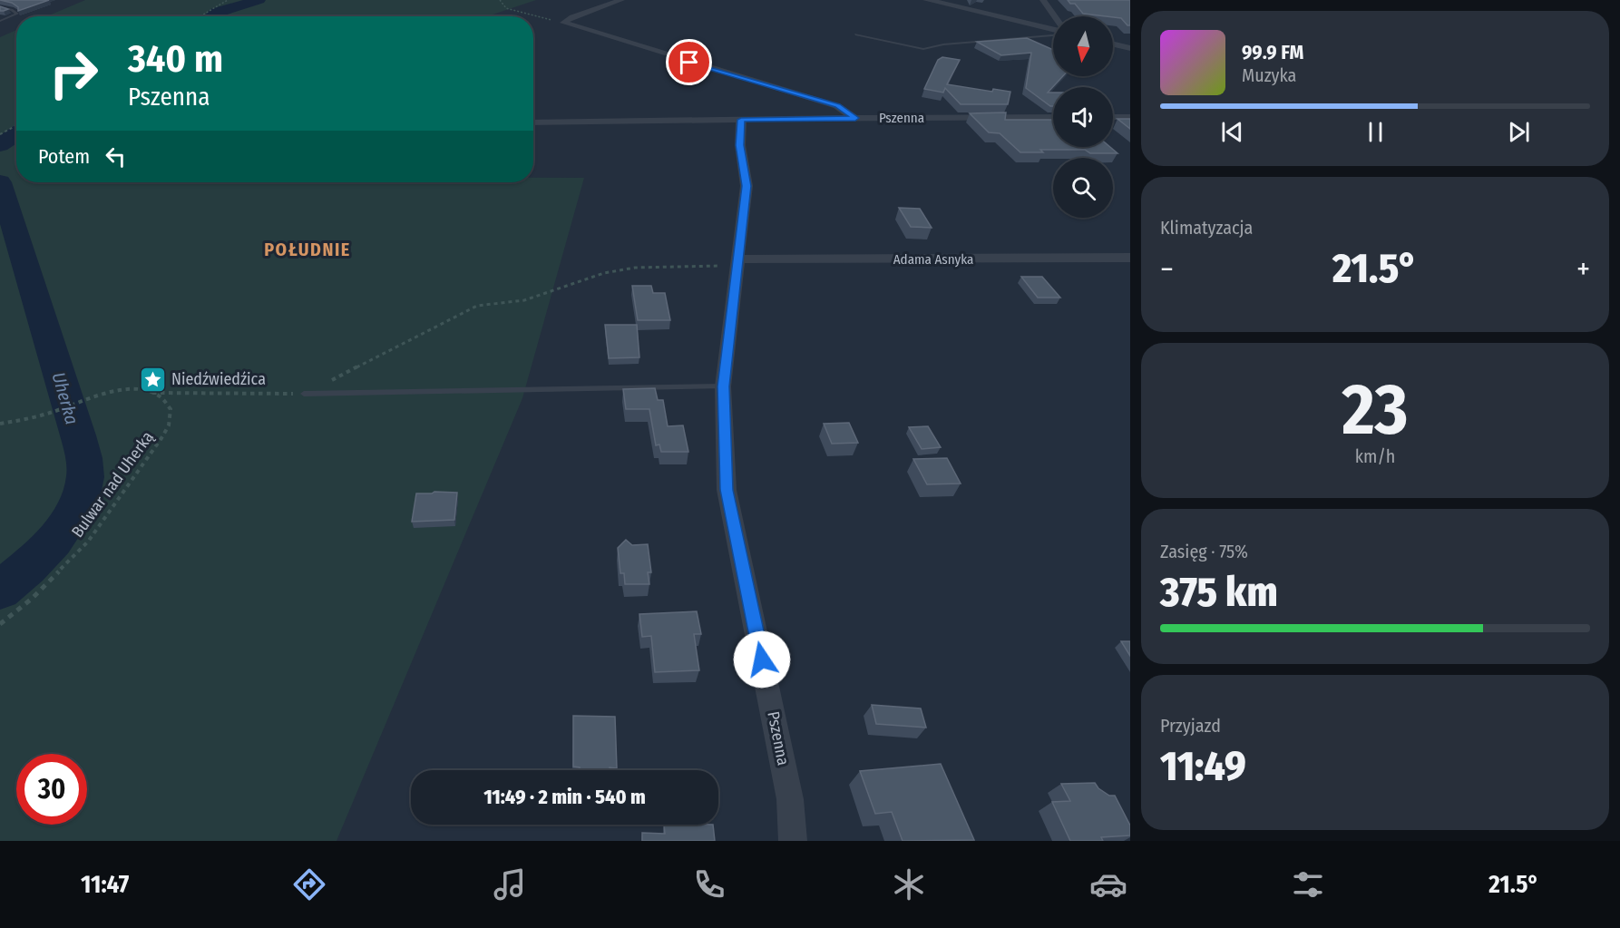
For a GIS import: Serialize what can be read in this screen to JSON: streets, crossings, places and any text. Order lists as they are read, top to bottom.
{
  "streets": {
    "street": ["Pszenna", "Adama Asnyka"],
    "path": ["Bulwar nad Uherką"]
  },
  "crossings": [
    ["Pszenna", "Adama Asnyka"]
  ],
  "districts": ["POŁUDNIE"],
  "water": ["Uherka"],
  "places": {
    "place": ["Niedźwiedźica"]
  },
  "north": "bottom",
  "page": {
    "turn": ["340 m", "Pszenna"],
    "song": ["99.9 FM", "Muzyka"],
    "then": "Potem",
    "tile": [
      "Klimatyzacja",
      ["23", "km/h"],
      ["Zasięg · 75%", "375 km"],
      ["Przyjazd", "11:49"]
    ],
    "heat": ["−", "21.5°", "+"],
    "limit": "30",
    "trip": "11:49 · 2 min · 540 m",
    "tabs": ["11:47", "21.5°"]
  }
}
